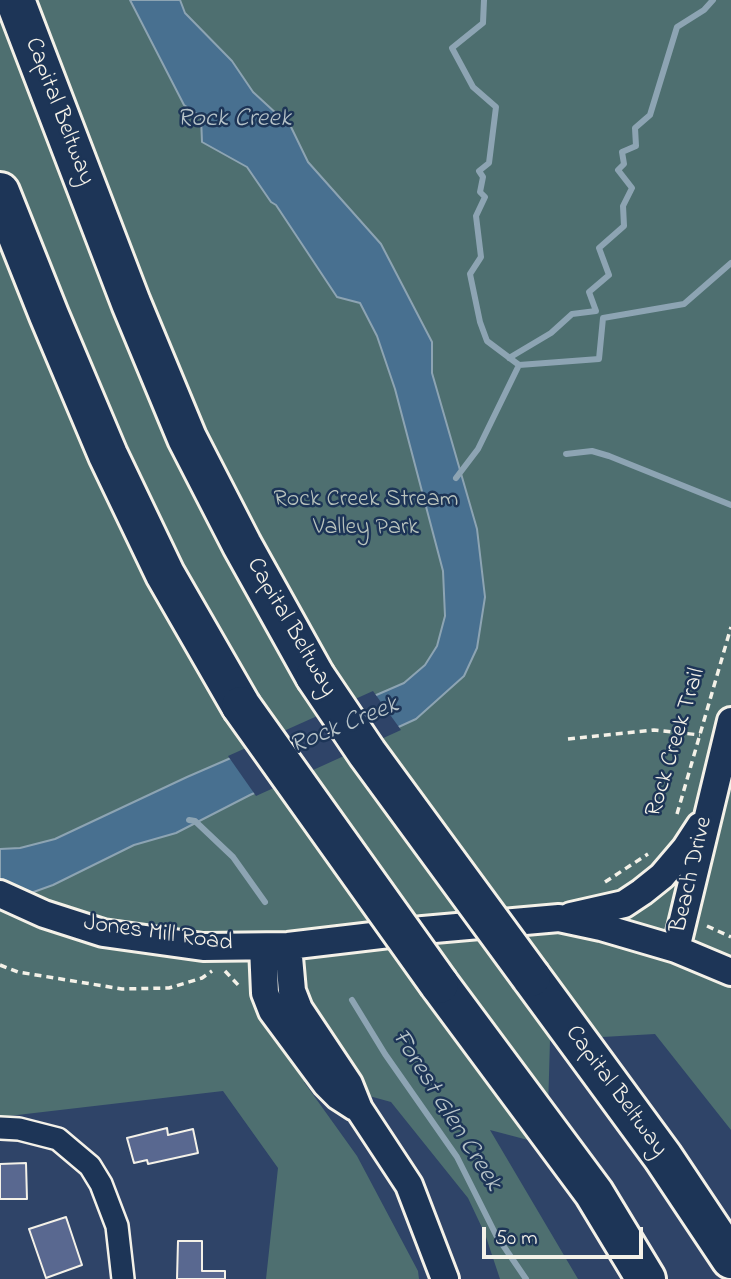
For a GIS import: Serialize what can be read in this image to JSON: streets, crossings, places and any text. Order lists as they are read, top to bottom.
{
  "streets": {
    "highway": ["Capital Beltway"],
    "street": ["Beach Drive", "Jones Mill Road"],
    "path": ["Rock Creek Trail"]
  },
  "water": ["Rock Creek", "Forest Glen Creek"],
  "parks": ["Rock Creek Stream Valley Park"],
  "scale_bar": "50 m"
}
